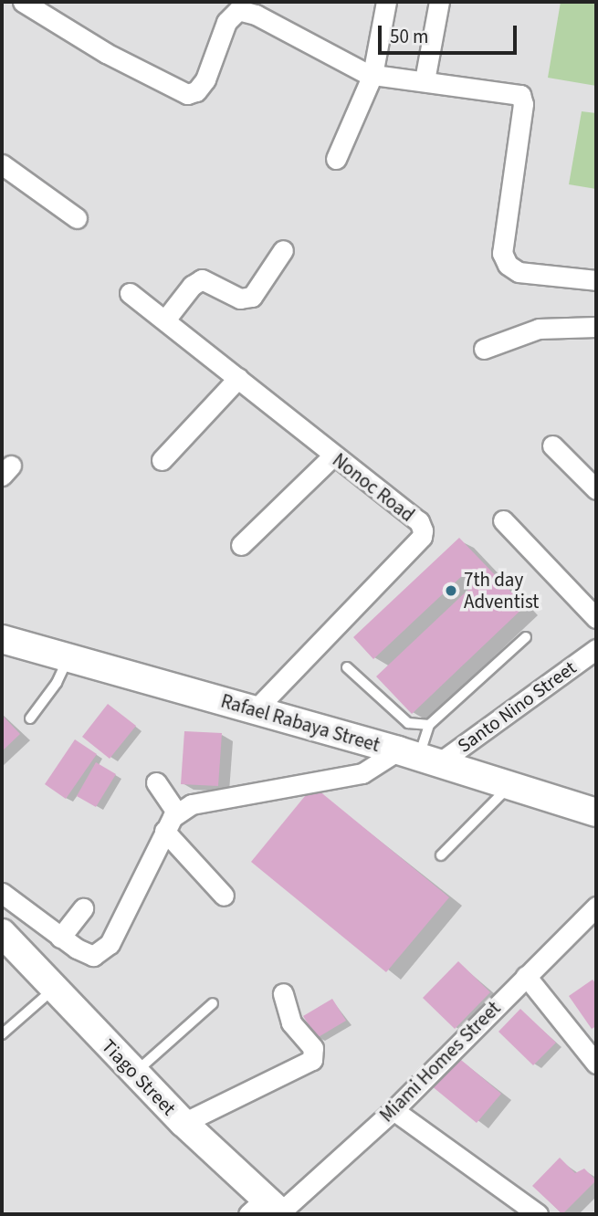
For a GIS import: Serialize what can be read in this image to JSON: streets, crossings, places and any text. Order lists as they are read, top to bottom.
{
  "streets": {
    "main road": ["Rafael Rabaya Street", "Tiago Street"],
    "street": ["Nonoc Road", "Santo Nino Street", "Miami Homes Street"]
  },
  "crossings": [
    ["Nonoc Road", "Rafael Rabaya Street"],
    ["Santo Nino Street", "Rafael Rabaya Street"],
    ["Miami Homes Street", "Tiago Street"]
  ],
  "places": ["7th day Adventist"],
  "scale_bar": "50 m"
}
